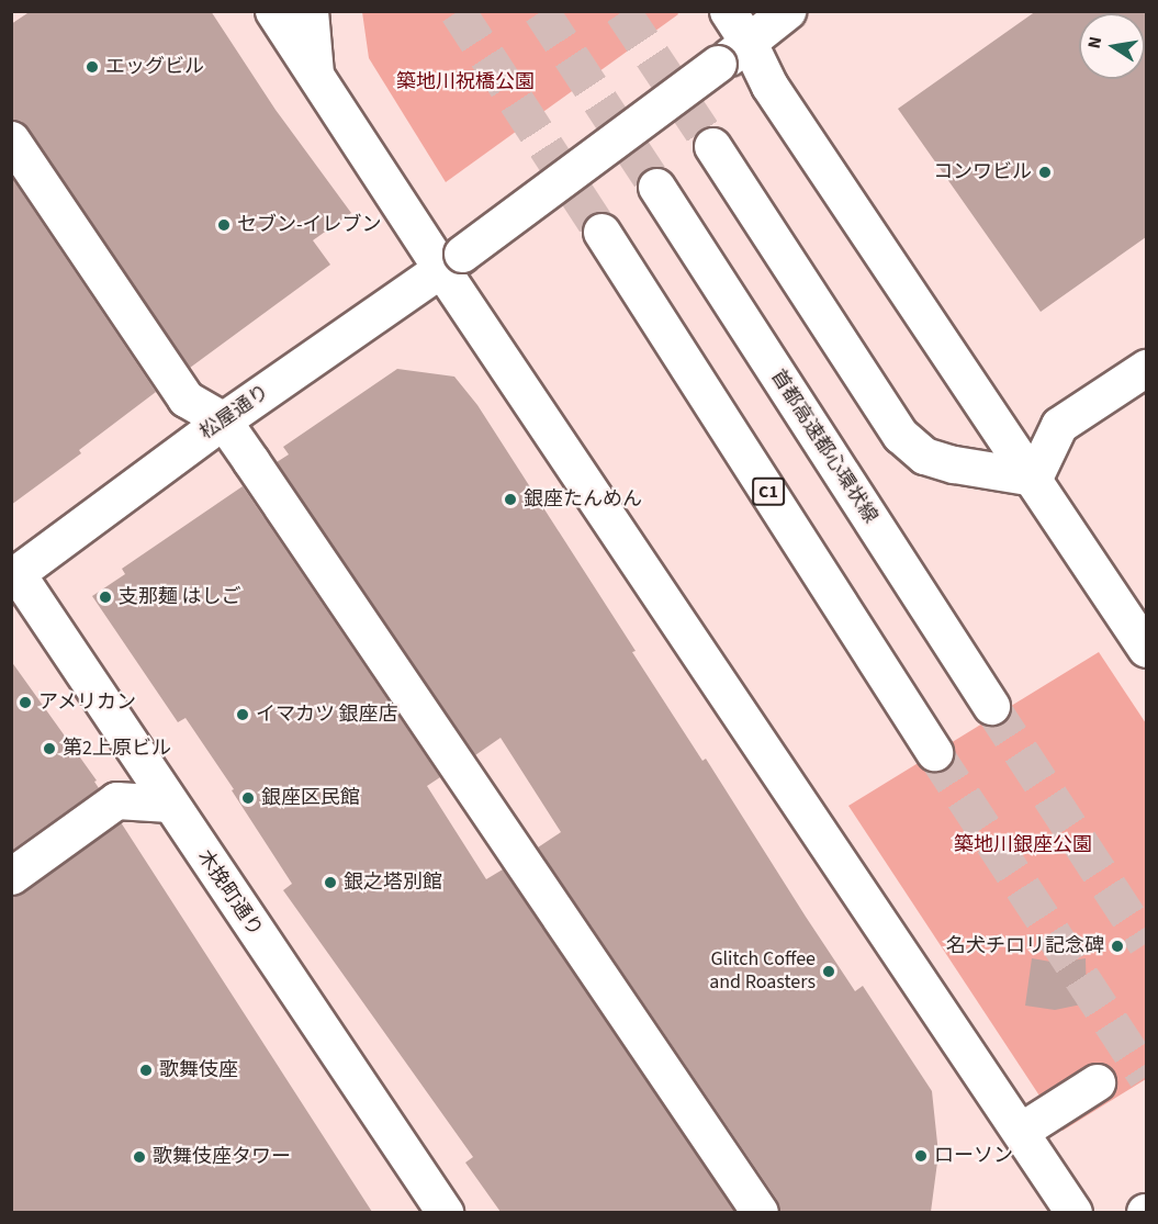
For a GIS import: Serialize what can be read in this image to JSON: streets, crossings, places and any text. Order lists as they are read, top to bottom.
{
  "streets": {
    "main road": [
      "松屋通り",
      "首都高速都心環状線",
      "C1",
      "木挽町通り"
    ]
  },
  "crossings": [
    ["松屋通り", "木挽町通り"]
  ],
  "parks": ["築地川祝橋公園", "築地川銀座公園"],
  "places": [
    "エッグビル",
    "コンワビル",
    "セブン-イレブン",
    "銀座たんめん",
    "支那麺 はしご",
    "アメリカン",
    "イマカツ 銀座店",
    "第2上原ビル",
    "銀座区民館",
    "銀之塔別館",
    "名犬チロリ記念碑",
    "Glitch Coffee and Roasters",
    "歌舞伎座",
    "ローソン",
    "歌舞伎座タワー"
  ],
  "north": "left"
}
